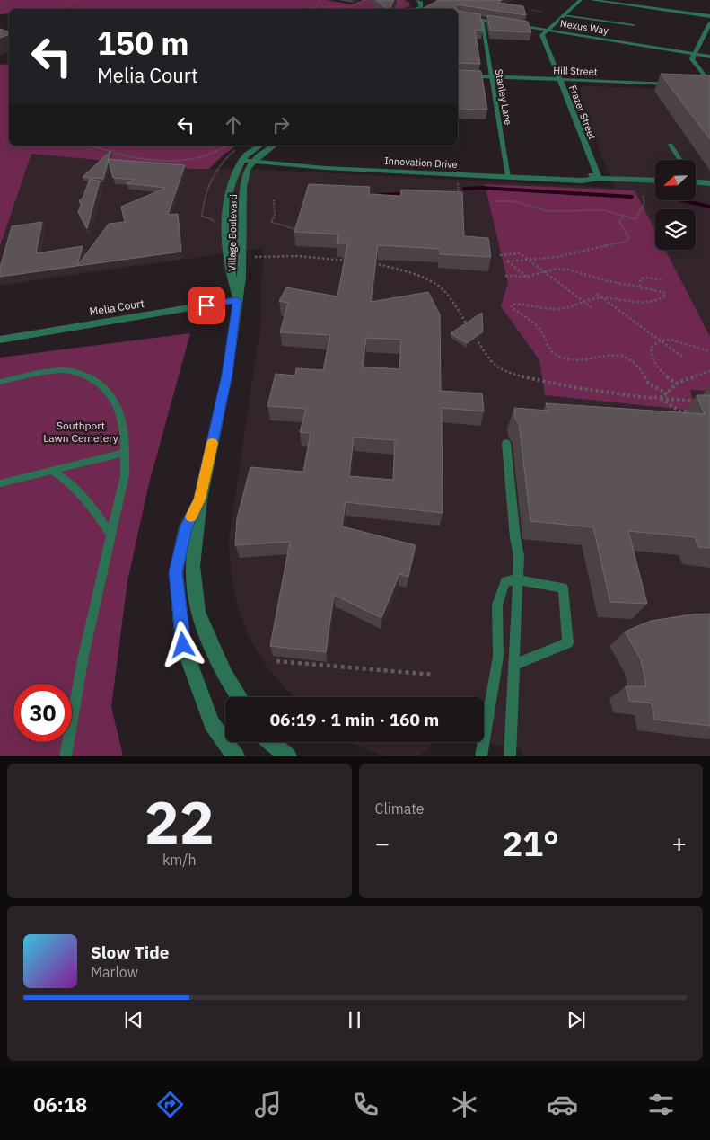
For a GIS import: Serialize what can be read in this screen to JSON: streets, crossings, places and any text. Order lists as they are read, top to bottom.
{
  "streets": {
    "street": [
      "Nexus Way",
      "Hill Street",
      "Frazer Street",
      "Innovation Drive",
      "Village Boulevard",
      "Melia Court"
    ],
    "lane": ["Stanley Lane"]
  },
  "crossings": [
    ["Nexus Way", "Stanley Lane"],
    ["Nexus Way", "Frazer Street"],
    ["Hill Street", "Stanley Lane"],
    ["Hill Street", "Frazer Street"],
    ["Stanley Lane", "Innovation Drive"],
    ["Frazer Street", "Innovation Drive"],
    ["Innovation Drive", "Village Boulevard"],
    ["Village Boulevard", "Melia Court"]
  ],
  "parks": ["Southport Lawn Cemetery"],
  "north": "bottom left",
  "page": {
    "turn": ["150 m", "Melia Court"],
    "limit": "30",
    "trip": "06:19 · 1 min · 160 m",
    "tile": [
      ["22", "km/h"],
      "Climate"
    ],
    "heat": ["−", "21°", "+"],
    "song": ["Slow Tide", "Marlow"],
    "tabs": "06:18"
  }
}
